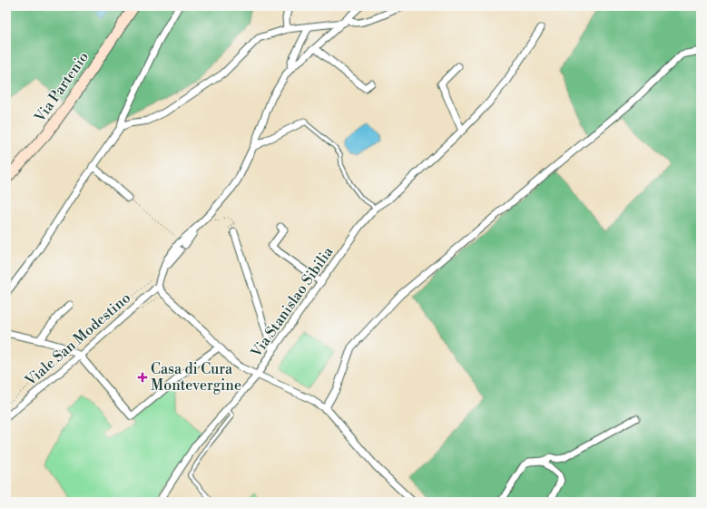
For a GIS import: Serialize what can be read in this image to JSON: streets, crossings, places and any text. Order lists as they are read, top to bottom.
{
  "streets": {
    "main road": ["Via Partenio"],
    "street": ["Via Stanislao Sibilia", "Viale San Modestino"]
  },
  "places": {
    "health": ["Casa di Cura Montevergine"]
  }
}
